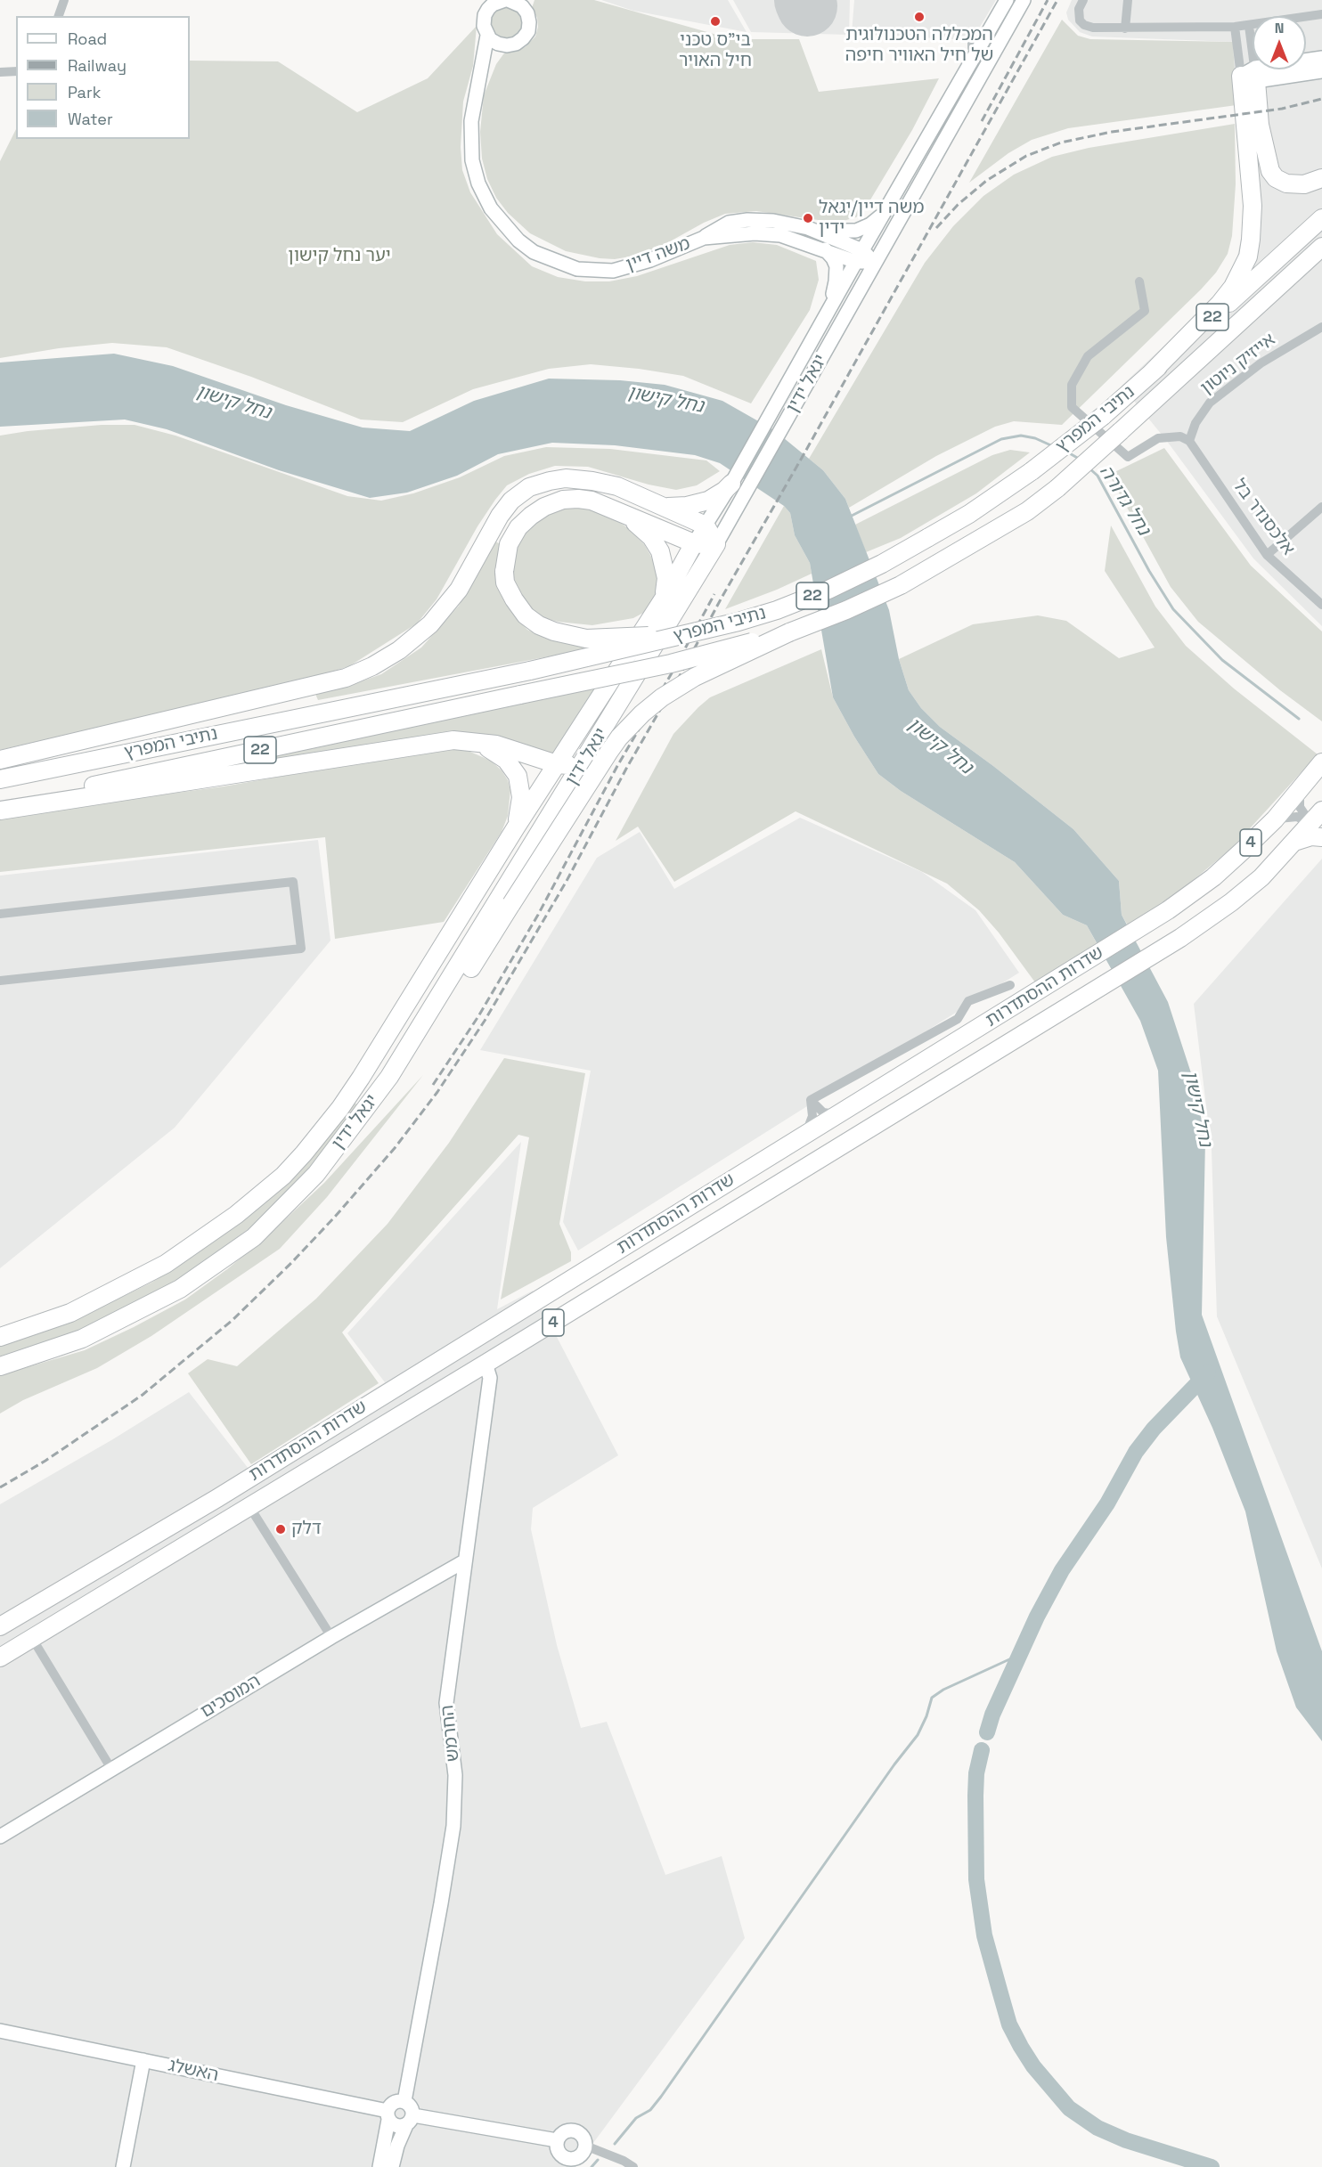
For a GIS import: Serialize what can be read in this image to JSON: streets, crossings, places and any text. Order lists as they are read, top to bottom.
{
  "streets": {
    "highway": [
      "22",
      "יגאל ידין",
      "נתיבי המפרץ",
      "4",
      "שדרות ההסתדרות"
    ],
    "street": [
      "משה דיין",
      "אייזיק ניוטון",
      "אלכסנדר בל",
      "המוסכים",
      "החרמש",
      "האשלג"
    ]
  },
  "crossings": [
    ["משה דיין", "יגאל ידין"],
    ["אייזיק ניוטון", "אלכסנדר בל"],
    ["שדרות ההסתדרות", "החרמש"],
    ["המוסכים", "החרמש"],
    ["החרמש", "האשלג"]
  ],
  "water": ["נחל קישון", "נחל גדורה"],
  "parks": ["יער נחל קישון"],
  "places": [
    "המכללה הטכנולוגית של חיל האוויר חיפה",
    "בי\"ס טכני חיל האויר",
    "משה דיין/יגאל ידין",
    "דלק"
  ],
  "legend": [
    "Road",
    "Railway",
    "Park",
    "Water"
  ],
  "north": "top"
}
